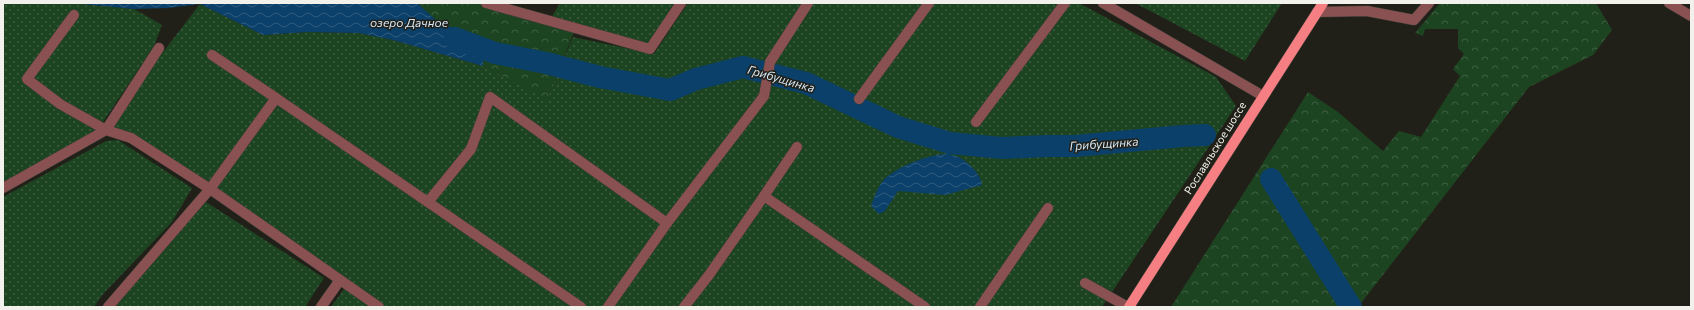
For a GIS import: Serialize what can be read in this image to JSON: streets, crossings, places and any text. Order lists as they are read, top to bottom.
{
  "streets": {
    "main road": ["Рославльское шоссе"]
  },
  "water": ["озеро Дачное", "Грибущинка"]
}
